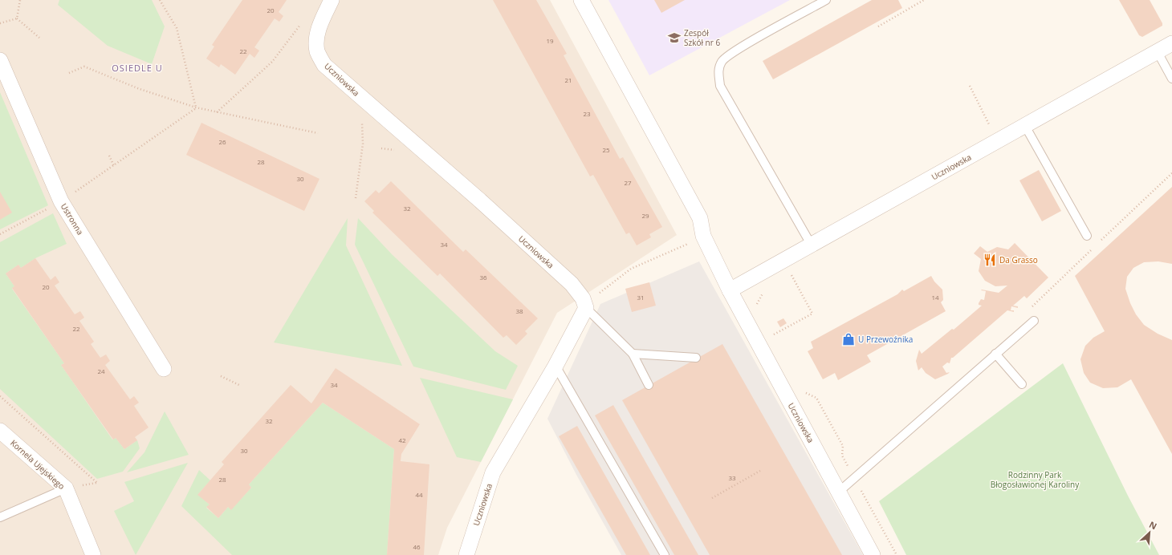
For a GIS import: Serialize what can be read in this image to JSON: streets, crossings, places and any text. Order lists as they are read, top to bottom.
{
  "streets": {
    "street": ["Uczniowska", "Ustronna", "Kornela Ujejskiego"]
  },
  "districts": ["OSIEDLE U"],
  "parks": ["Rodzinny Park Błogosławionej Karoliny"],
  "places": {
    "school or university": ["Zespół Szkół nr 6"],
    "restaurant": ["Da Grasso"],
    "shop": ["U Przewoźnika"]
  },
  "house_numbers": [
    "20",
    "19",
    "22",
    "21",
    "23",
    "26",
    "25",
    "28",
    "30",
    "27",
    "32",
    "29",
    "34",
    "36",
    "20",
    "31",
    "14",
    "38",
    "22",
    "24",
    "34",
    "32",
    "42",
    "30",
    "33",
    "28",
    "44",
    "46"
  ],
  "north": "top right"
}
